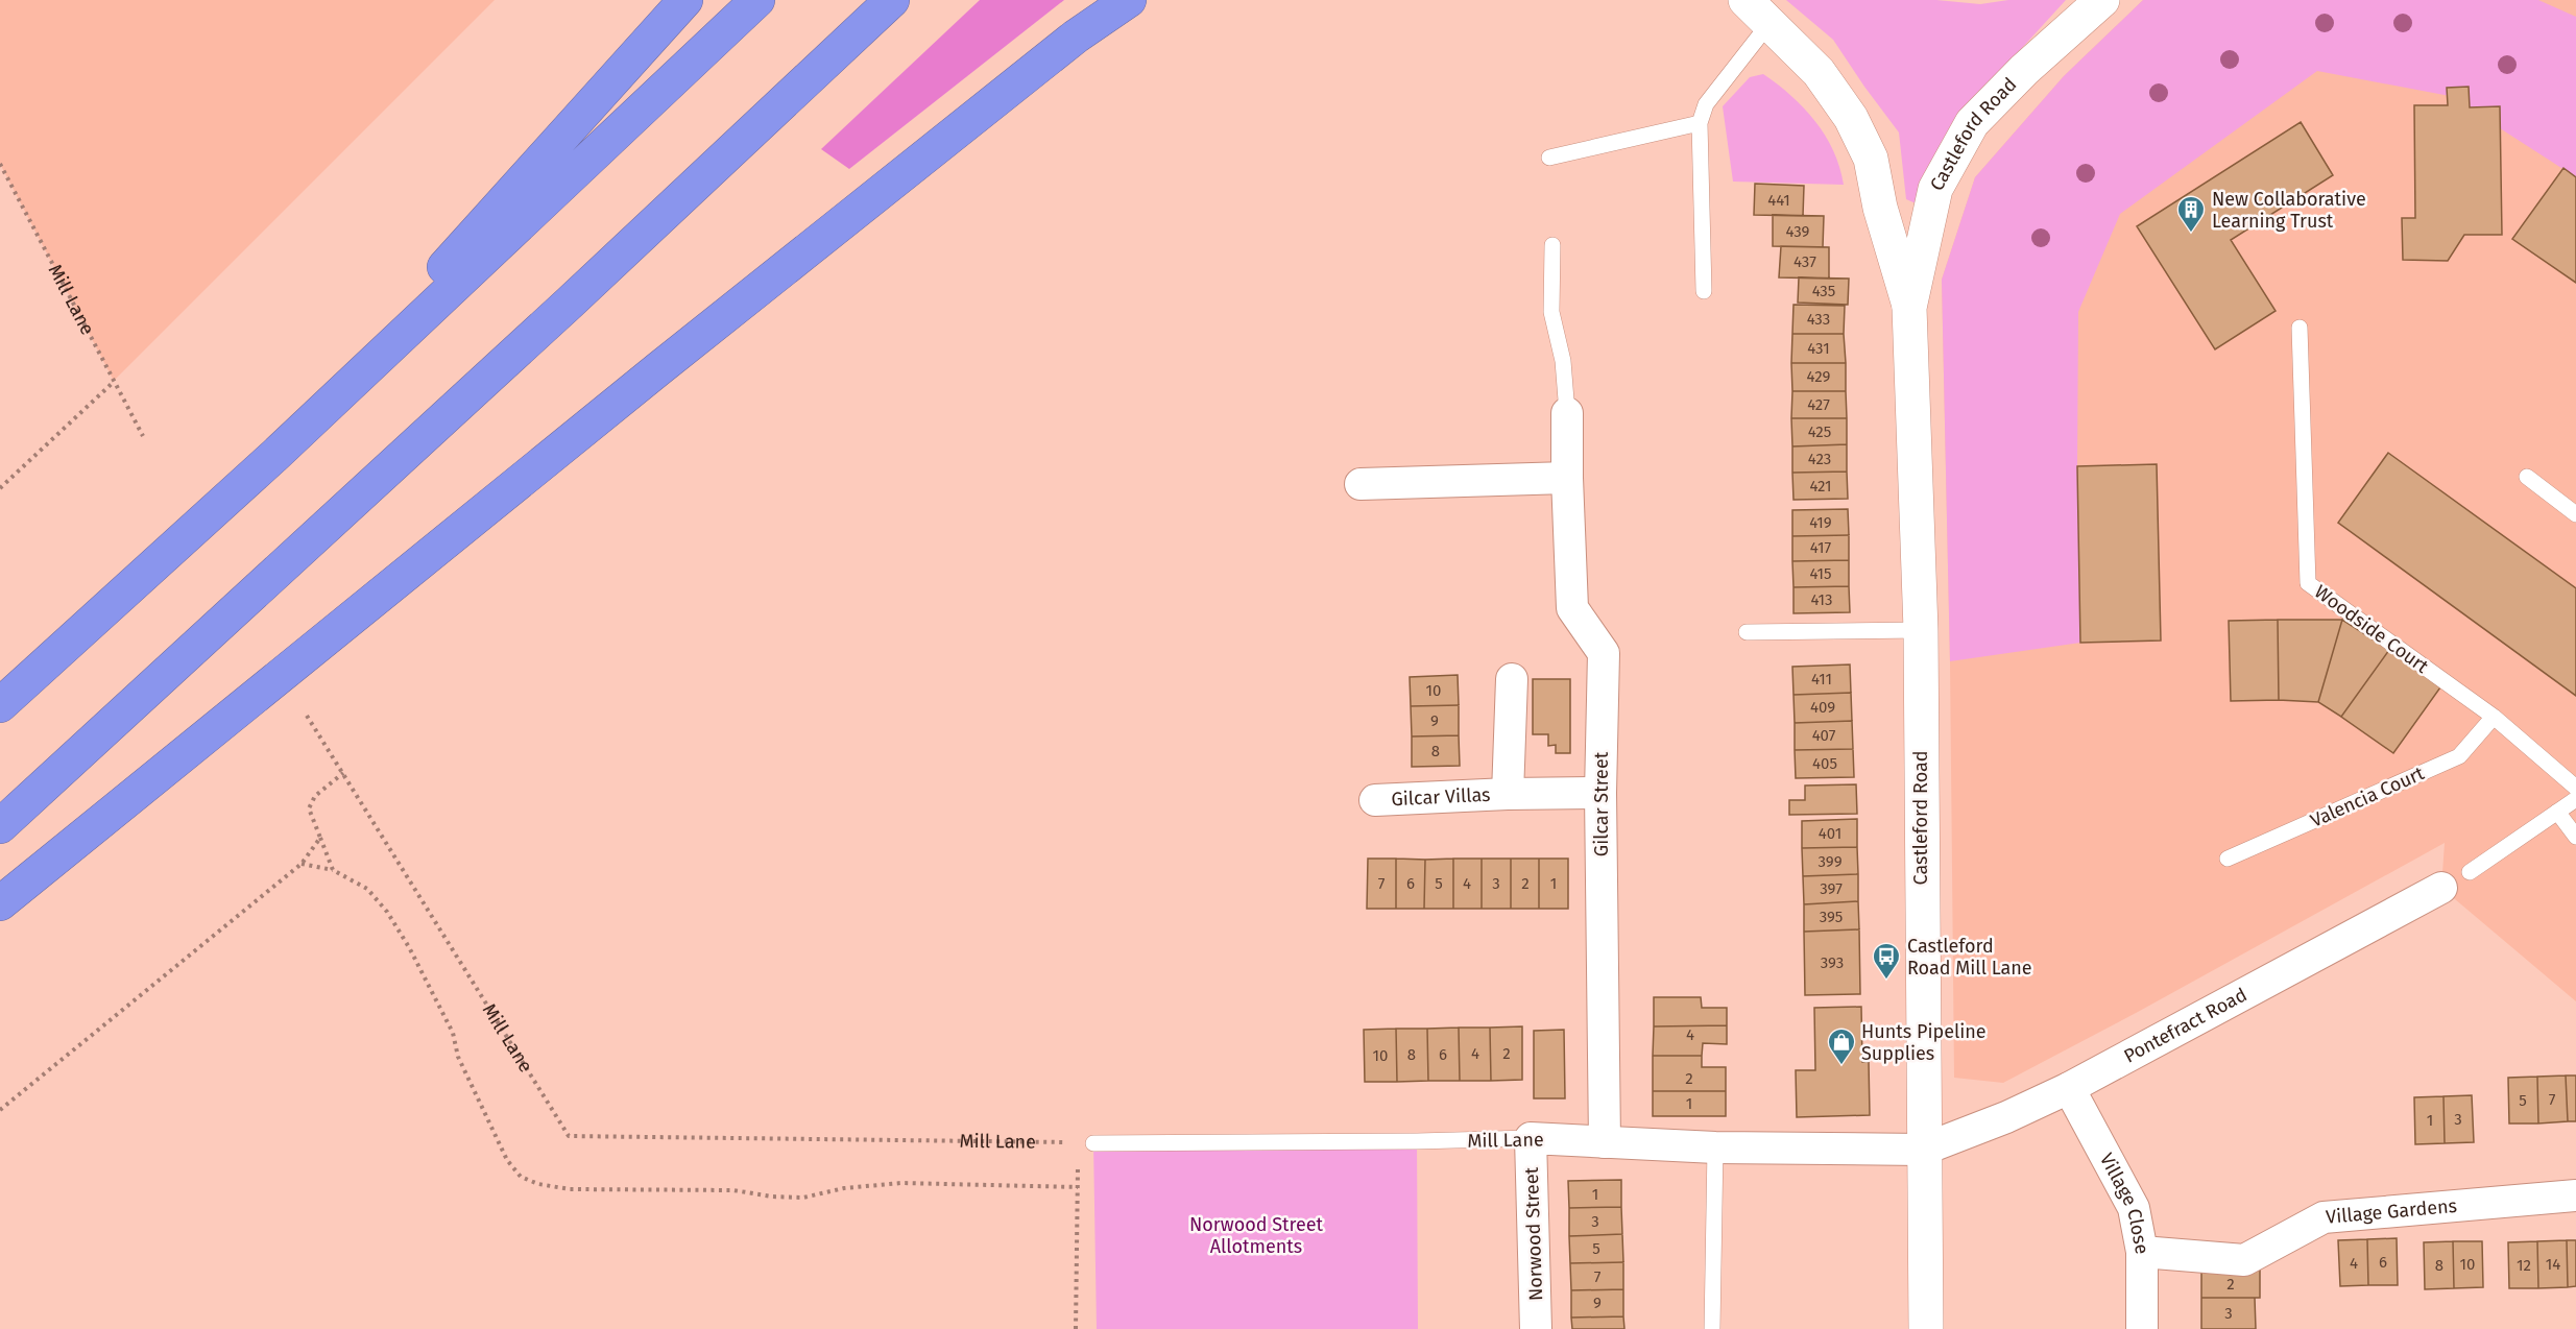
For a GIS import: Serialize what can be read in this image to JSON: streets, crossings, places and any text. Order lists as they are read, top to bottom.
{
  "streets": {
    "street": [
      "Castleford Road",
      "Mill Lane",
      "Gilcar Villas",
      "Gilcar Street",
      "Pontefract Road",
      "Village Close",
      "Village Gardens",
      "Norwood Street"
    ],
    "lane": ["Woodside Court", "Valencia Court"]
  },
  "crossings": [
    ["Castleford Road", "Mill Lane"],
    ["Castleford Road", "Pontefract Road"],
    ["Mill Lane", "Gilcar Street"],
    ["Mill Lane", "Pontefract Road"],
    ["Mill Lane", "Norwood Street"],
    ["Woodside Court", "Valencia Court"],
    ["Gilcar Villas", "Gilcar Street"],
    ["Pontefract Road", "Village Close"],
    ["Village Close", "Village Gardens"]
  ],
  "parks": ["Norwood Street Allotments"],
  "places": {
    "building": ["New Collaborative Learning Trust"],
    "bus stop": ["Castleford Road Mill Lane"],
    "shop": ["Hunts Pipeline Supplies"]
  },
  "house_numbers": [
    "441",
    "439",
    "437",
    "435",
    "433",
    "431",
    "429",
    "427",
    "425",
    "423",
    "421",
    "419",
    "417",
    "415",
    "413",
    "411",
    "10",
    "409",
    "9",
    "407",
    "8",
    "405",
    "401",
    "399",
    "7",
    "6",
    "5",
    "4",
    "3",
    "2",
    "1",
    "397",
    "395",
    "393",
    "4",
    "4",
    "2",
    "8",
    "6",
    "10",
    "2",
    "7",
    "5",
    "1",
    "3",
    "1",
    "1",
    "3",
    "5",
    "6",
    "4",
    "10",
    "14",
    "8",
    "12",
    "7",
    "2",
    "9",
    "3"
  ]
}
